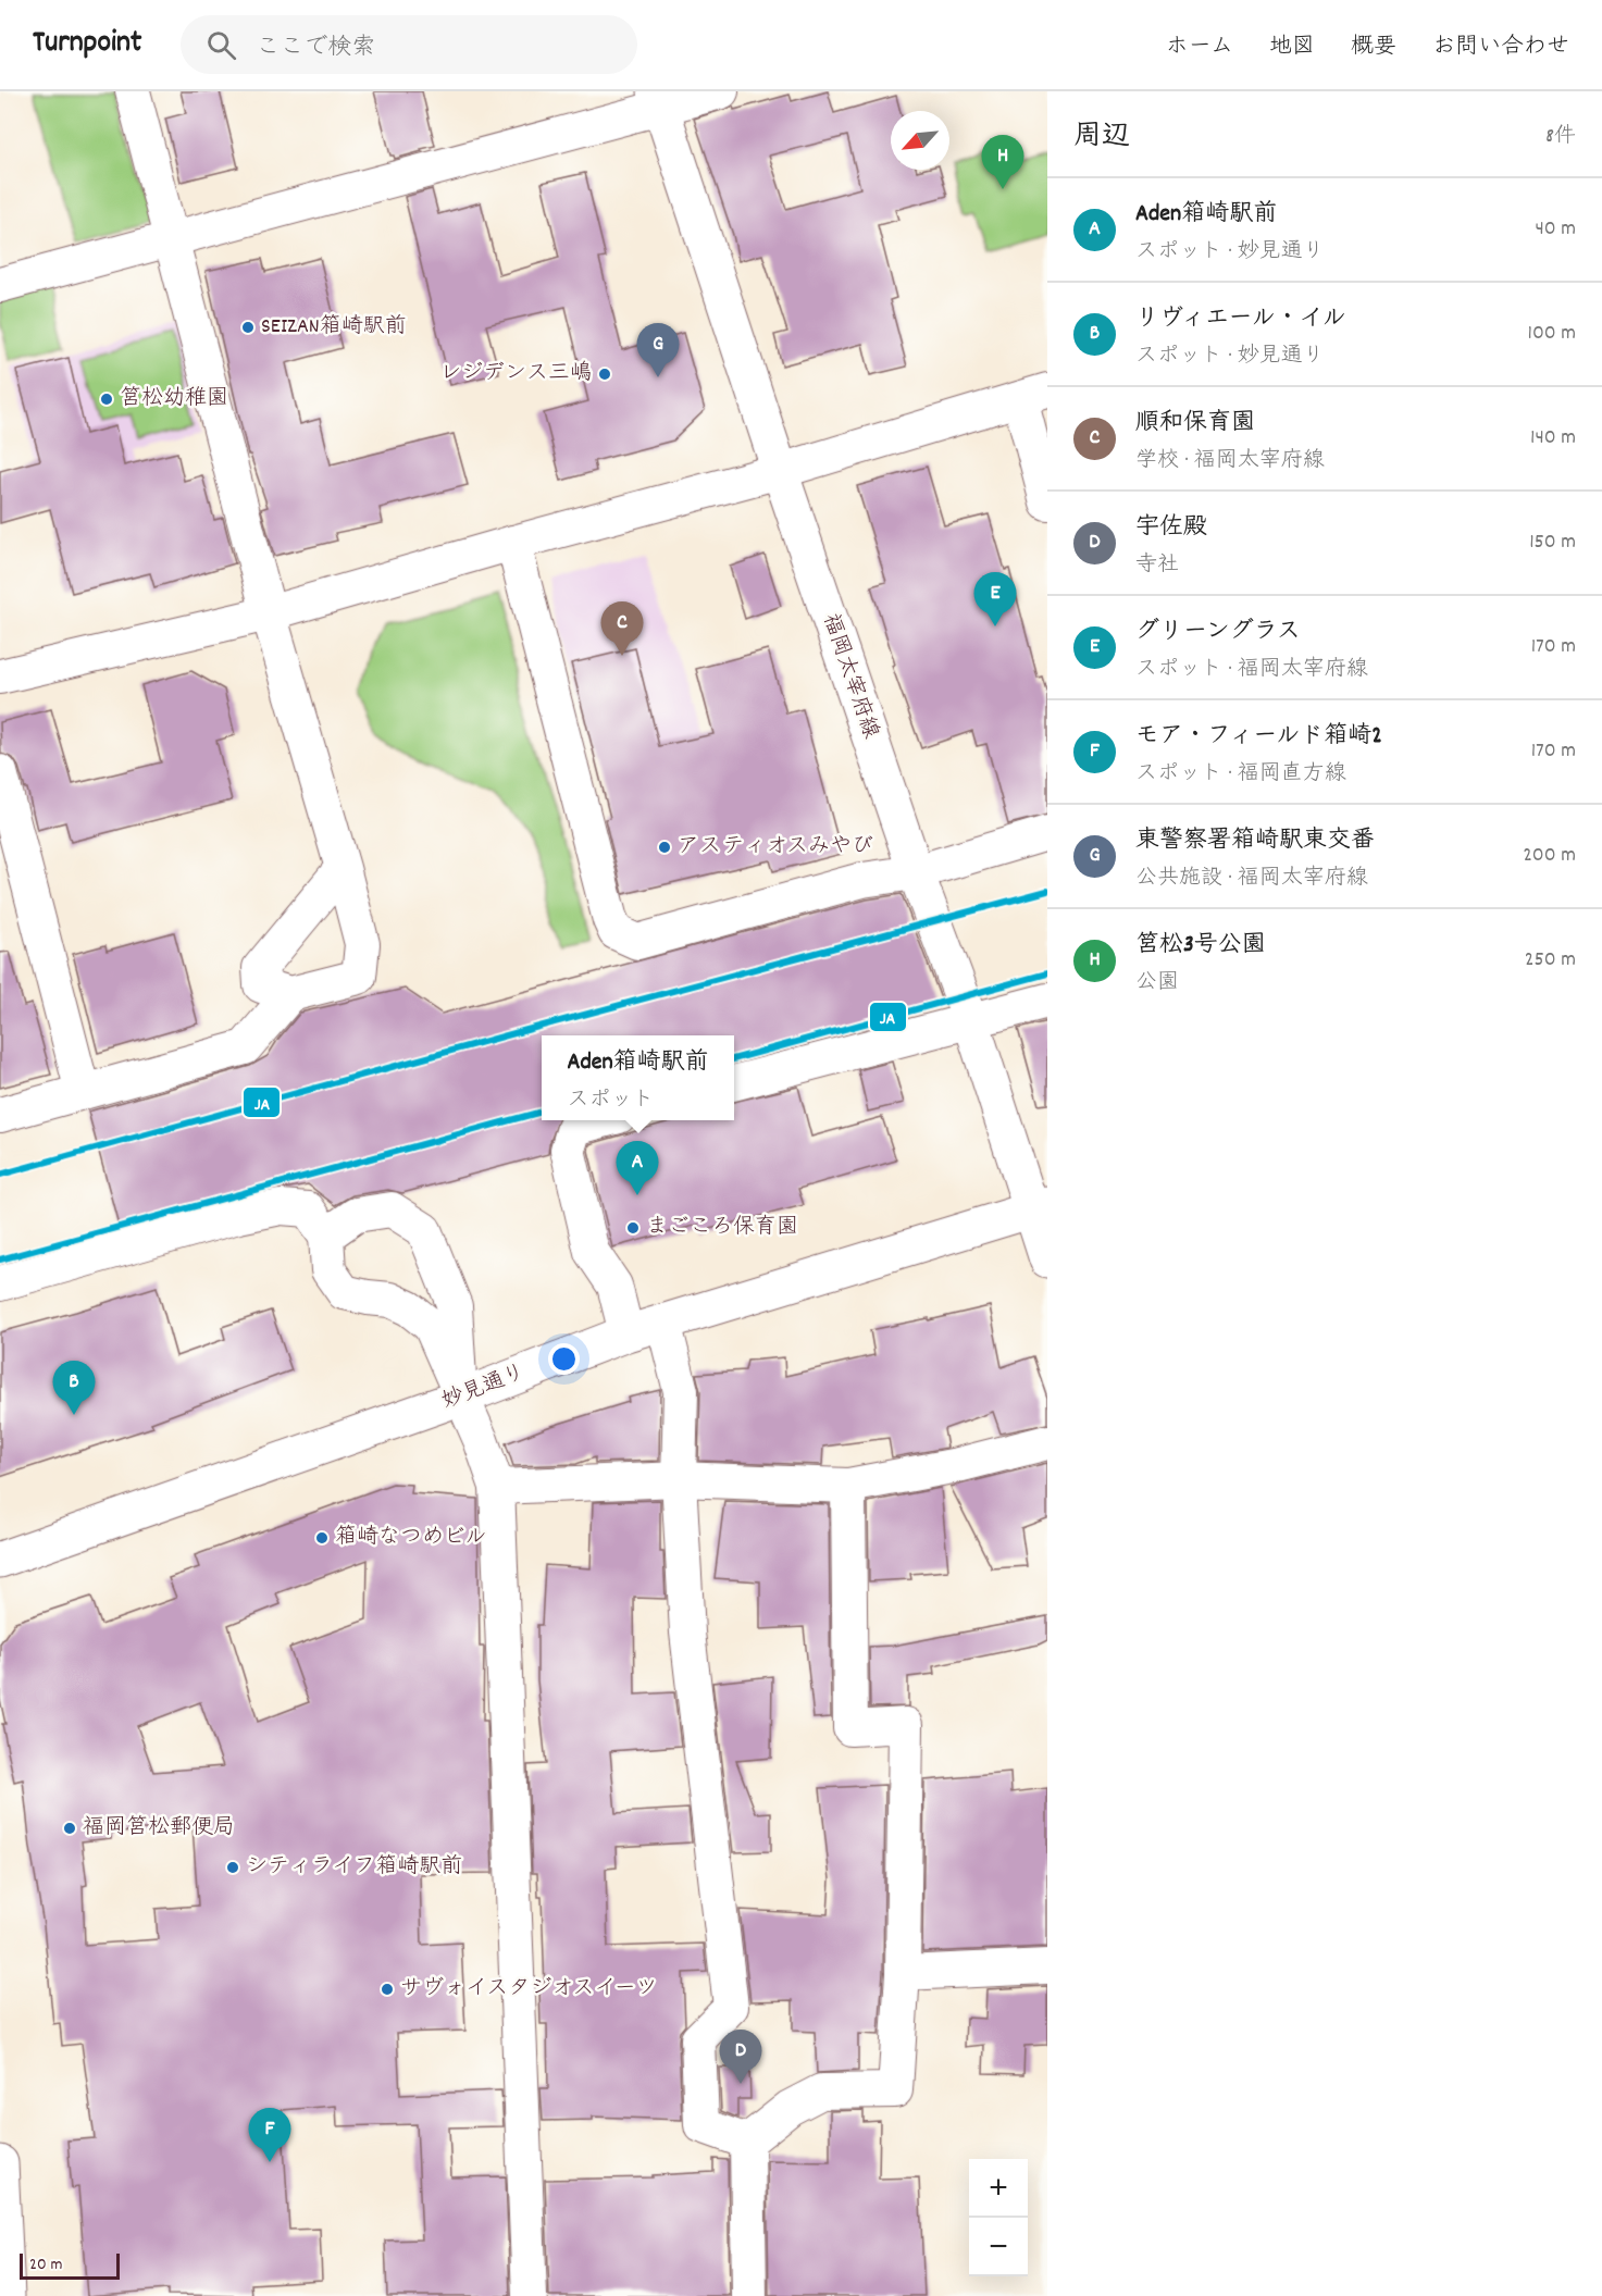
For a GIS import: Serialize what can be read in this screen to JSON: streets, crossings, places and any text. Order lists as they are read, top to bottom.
{
  "streets": {
    "main road": ["福岡太宰府線", "妙見通り"]
  },
  "crossings": [
    ["福岡太宰府線", "妙見通り"]
  ],
  "places": [
    "SEIZAN箱崎駅前",
    "レジデンス三嶋",
    "筥松幼稚園",
    "アスティオスみやび",
    "まごころ保育園",
    "箱崎なつめビル",
    "福岡筥松郵便局",
    "シティライフ箱崎駅前",
    "サヴォイスタジオスイーツ"
  ],
  "lines": ["transit line JA"],
  "scale_bar": "20 m",
  "north": "bottom left",
  "page": {
    "header": "Turnpoint",
    "search": "ここで検索",
    "nav": [
      "ホーム",
      "地図",
      "概要",
      "お問い合わせ"
    ],
    "heading": ["周辺", "8件"],
    "pins": [
      "H",
      "G",
      "E",
      "C",
      "A",
      "B",
      "D",
      "F"
    ],
    "list": [
      {
        "mark": "A",
        "name": "Aden箱崎駅前",
        "note": "スポット · 妙見通り",
        "value": "40 m"
      },
      {
        "mark": "B",
        "name": "リヴィエール・イル",
        "note": "スポット · 妙見通り",
        "value": "100 m"
      },
      {
        "mark": "C",
        "name": "順和保育園",
        "note": "学校 · 福岡太宰府線",
        "value": "140 m"
      },
      {
        "mark": "D",
        "name": "宇佐殿",
        "note": "寺社",
        "value": "150 m"
      },
      {
        "mark": "E",
        "name": "グリーングラス",
        "note": "スポット · 福岡太宰府線",
        "value": "170 m"
      },
      {
        "mark": "F",
        "name": "モア・フィールド箱崎2",
        "note": "スポット · 福岡直方線",
        "value": "170 m"
      },
      {
        "mark": "G",
        "name": "東警察署箱崎駅東交番",
        "note": "公共施設 · 福岡太宰府線",
        "value": "200 m"
      },
      {
        "mark": "H",
        "name": "筥松3号公園",
        "note": "公園",
        "value": "250 m"
      }
    ],
    "popup": ["Aden箱崎駅前", "スポット"],
    "map_buttons": ["+", "−"],
    "scale": "20 m"
  }
}
